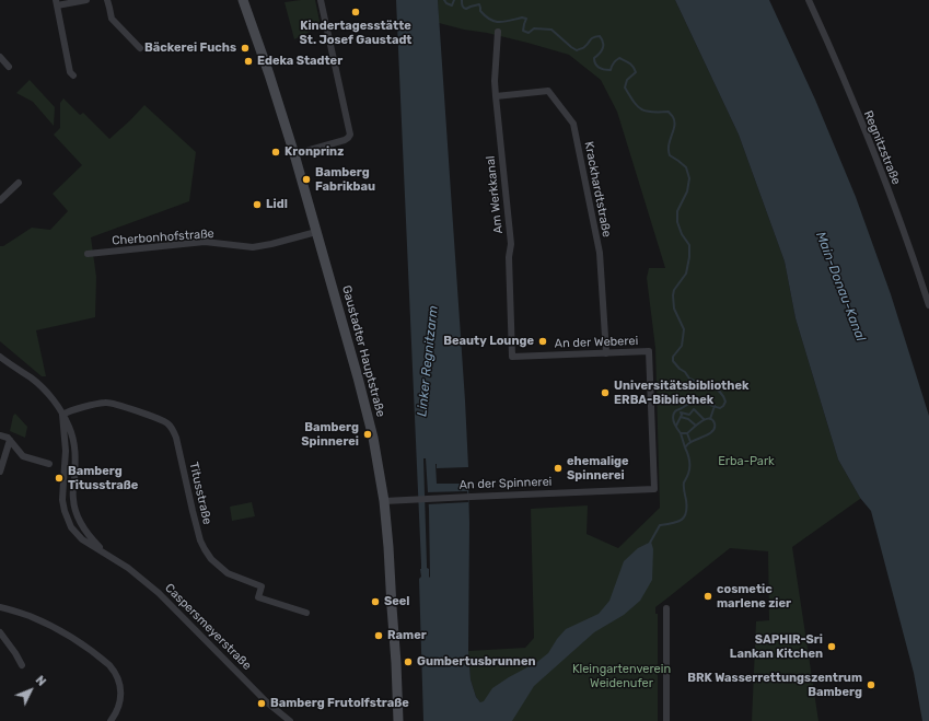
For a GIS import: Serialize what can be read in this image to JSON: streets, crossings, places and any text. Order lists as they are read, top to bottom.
{
  "streets": {
    "street": [
      "Regnitzstraße",
      "Krackhardtstraße",
      "Am Werkkanal",
      "Cherbonhofstraße",
      "An der Weberei",
      "Gaustadter Hauptstraße",
      "An der Spinnerei",
      "Titusstraße",
      "Caspersmeyerstraße"
    ]
  },
  "crossings": [
    ["Krackhardtstraße", "Am Werkkanal"],
    ["Krackhardtstraße", "An der Weberei"],
    ["Am Werkkanal", "An der Weberei"],
    ["Cherbonhofstraße", "Gaustadter Hauptstraße"],
    ["An der Weberei", "An der Spinnerei"],
    ["Gaustadter Hauptstraße", "An der Spinnerei"],
    ["Titusstraße", "Caspersmeyerstraße"]
  ],
  "water": ["Main-Donau-Kanal", "Linker Regnitzarm"],
  "parks": ["Erba-Park", "Kleingartenverein Weidenufer"],
  "places": [
    "Kindertagesstätte St. Josef Gaustadt",
    "Bäckerei Fuchs",
    "Edeka Stadter",
    "Kronprinz",
    "Bamberg Fabrikbau",
    "Lidl",
    "Beauty Lounge",
    "Universitätsbibliothek ERBA-Bibliothek",
    "Bamberg Spinnerei",
    "ehemalige Spinnerei",
    "Bamberg Titusstraße",
    "cosmetic marlene zier",
    "Seel",
    "Ramer",
    "SAPHIR-Sri Lankan Kitchen",
    "Gumbertusbrunnen",
    "BRK Wasserrettungszentrum Bamberg",
    "Bamberg Frutolfstraße"
  ],
  "north": "top right"
}
